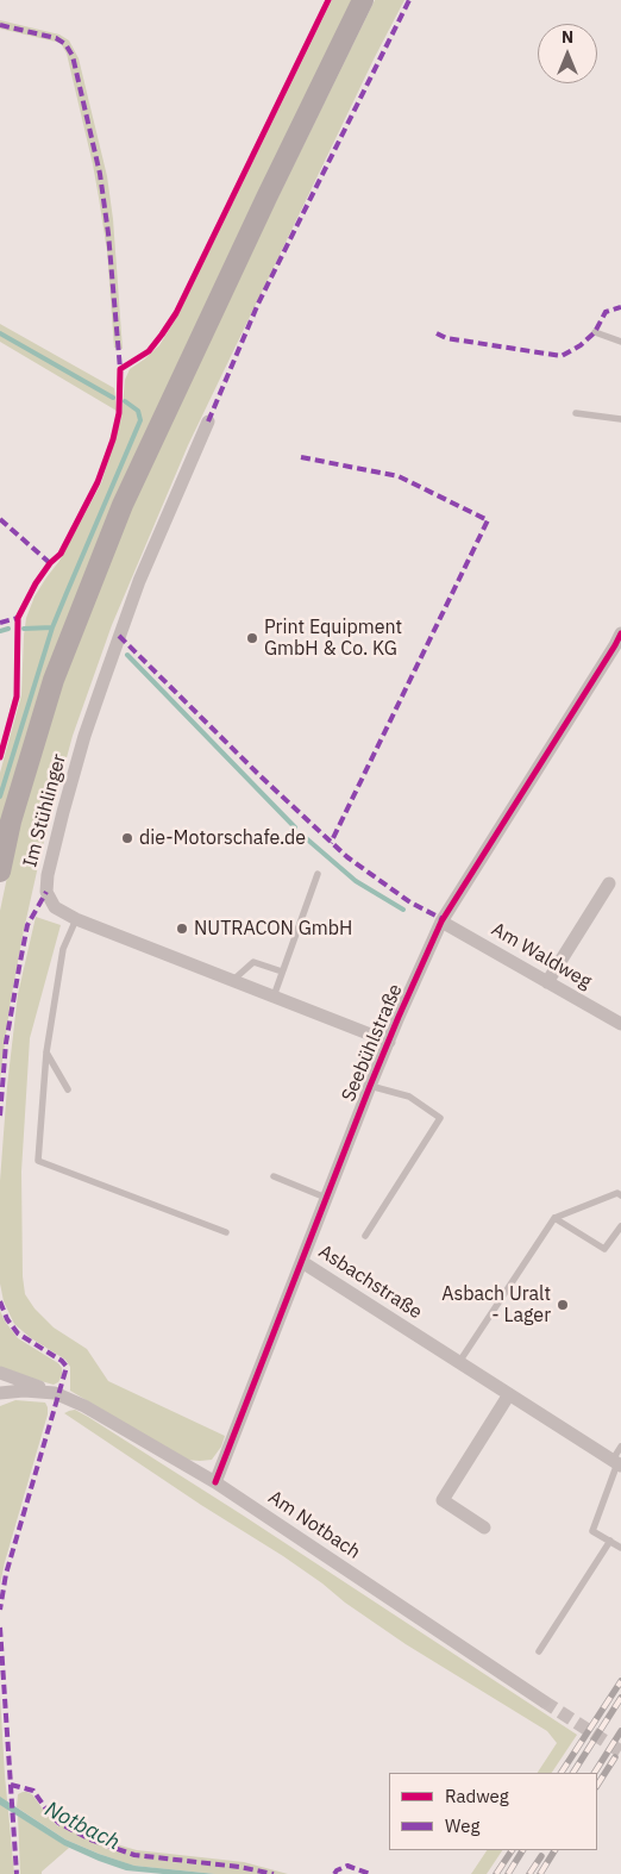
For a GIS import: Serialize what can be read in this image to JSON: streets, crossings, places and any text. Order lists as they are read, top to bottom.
{
  "streets": {
    "street": [
      "Im Stühlinger",
      "Am Waldweg",
      "Seebühlstraße",
      "Asbachstraße",
      "Am Notbach"
    ]
  },
  "crossings": [
    ["Im Stühlinger", "Seebühlstraße"],
    ["Am Waldweg", "Seebühlstraße"],
    ["Seebühlstraße", "Asbachstraße"],
    ["Seebühlstraße", "Am Notbach"]
  ],
  "water": ["Notbach"],
  "places": [
    "Print Equipment GmbH & Co. KG",
    "die-Motorschafe.de",
    "NUTRACON GmbH",
    "Asbach Uralt - Lager"
  ],
  "legend": ["Radweg", "Weg"],
  "north": "top"
}
